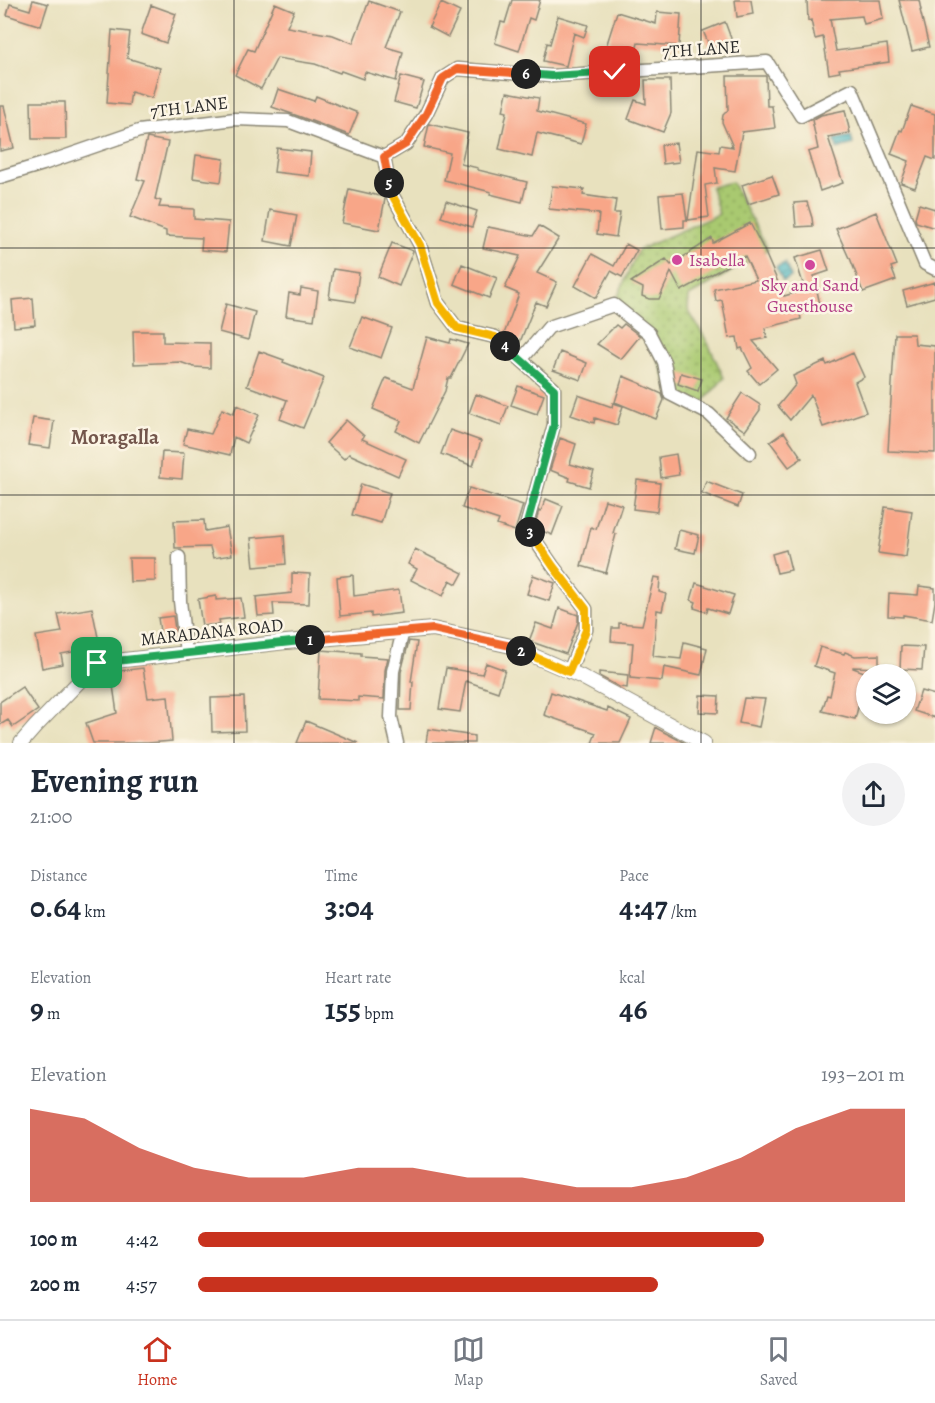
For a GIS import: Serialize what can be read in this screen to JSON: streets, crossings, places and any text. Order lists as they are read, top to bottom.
{
  "streets": {
    "street": ["7TH LANE", "MARADANA ROAD"]
  },
  "districts": ["Moragalla"],
  "places": ["Isabella", "Sky and Sand Guesthouse"],
  "page": {
    "pins": [
      "6",
      "5",
      "4",
      "3",
      "1",
      "2"
    ],
    "heading": ["Evening run", "21:00"],
    "stats": [
      ["Distance", "0.64 km"],
      ["Time", "3:04"],
      ["Pace", "4:47 /km"],
      ["Elevation", "9 m"],
      ["Heart rate", "155 bpm"],
      ["kcal", "46"]
    ],
    "chart": ["Elevation", "193–201 m"],
    "list": [
      {
        "name": "100 m",
        "note": "4:42"
      },
      {
        "name": "200 m",
        "note": "4:57"
      }
    ],
    "tabs": ["Home", "Map", "Saved"]
  }
}
